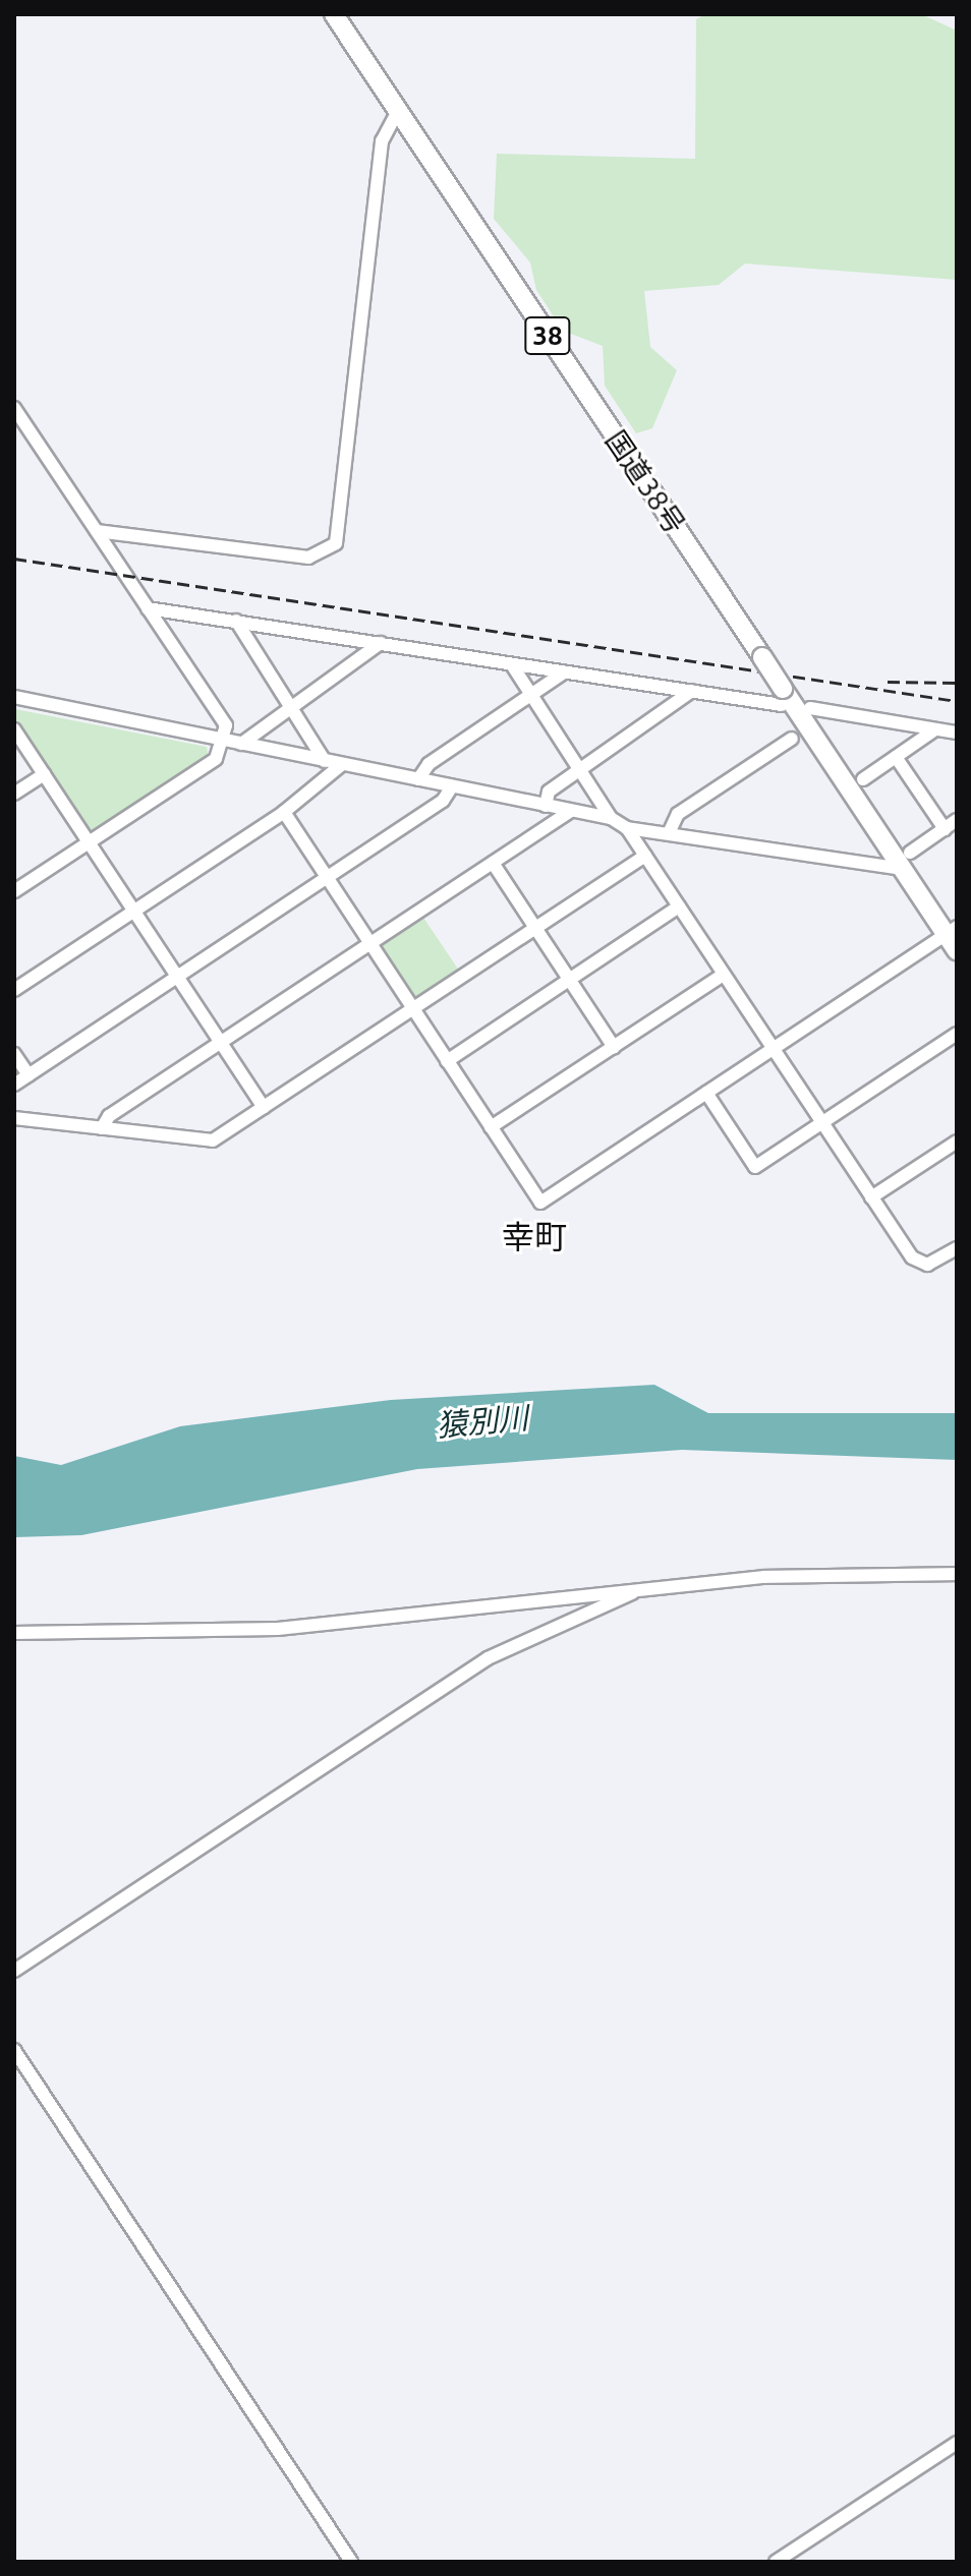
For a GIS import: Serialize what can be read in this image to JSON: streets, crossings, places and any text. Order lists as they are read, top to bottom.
{
  "streets": {
    "highway": ["38", "国道38号"]
  },
  "districts": ["幸町"],
  "water": ["猿別川"]
}
